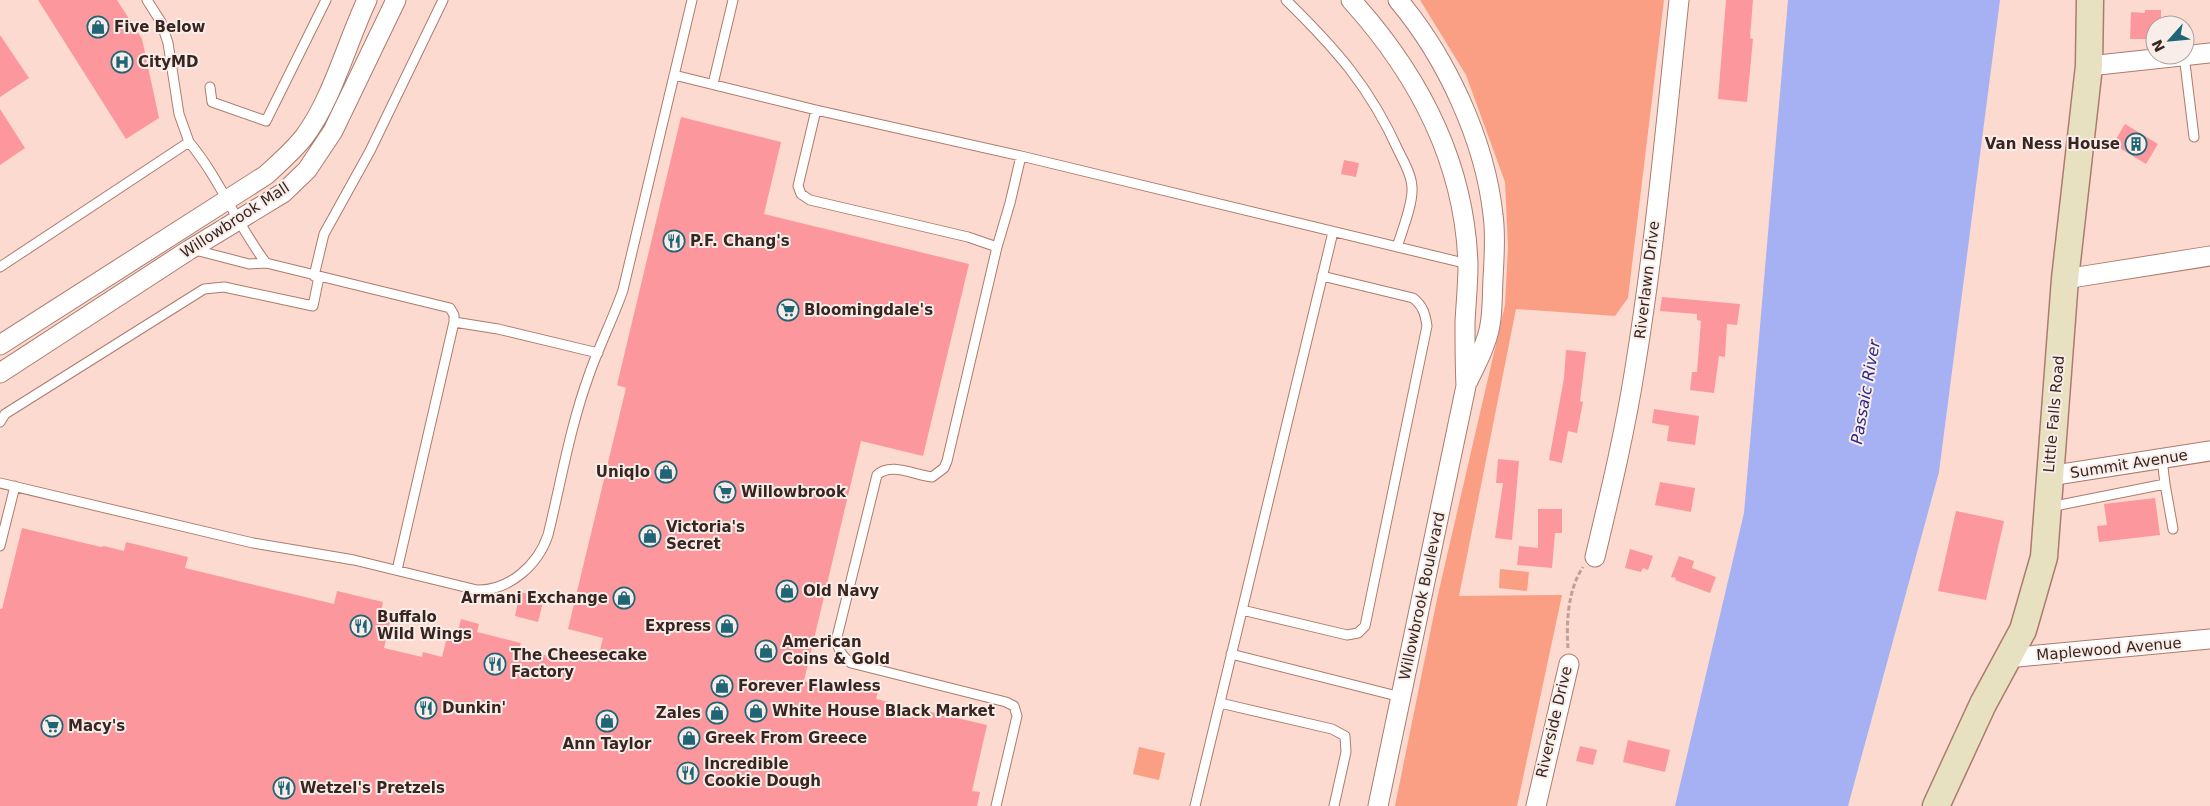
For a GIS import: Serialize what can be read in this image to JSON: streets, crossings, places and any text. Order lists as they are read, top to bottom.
{
  "streets": {
    "street": [
      "Willowbrook Mall",
      "Riverlawn Drive",
      "Little Falls Road",
      "Summit Avenue",
      "Willowbrook Boulevard",
      "Maplewood Avenue",
      "Riverside Drive"
    ]
  },
  "crossings": [
    ["Riverlawn Drive", "Riverside Drive"],
    ["Little Falls Road", "Summit Avenue"],
    ["Little Falls Road", "Maplewood Avenue"]
  ],
  "water": ["Passaic River"],
  "places": {
    "shop": [
      "Five Below",
      "Uniqlo",
      "Victoria's Secret",
      "Old Navy",
      "Armani Exchange",
      "Express",
      "American Coins & Gold",
      "Forever Flawless",
      "White House Black Market",
      "Zales",
      "Ann Taylor",
      "Greek From Greece"
    ],
    "hospital": ["CityMD"],
    "building": ["Van Ness House"],
    "restaurant": [
      "P.F. Chang's",
      "Buffalo Wild Wings",
      "The Cheesecake Factory",
      "Dunkin'",
      "Incredible Cookie Dough",
      "Wetzel's Pretzels"
    ],
    "supermarket": ["Bloomingdale's", "Willowbrook", "Macy's"]
  },
  "north": "bottom left"
}
